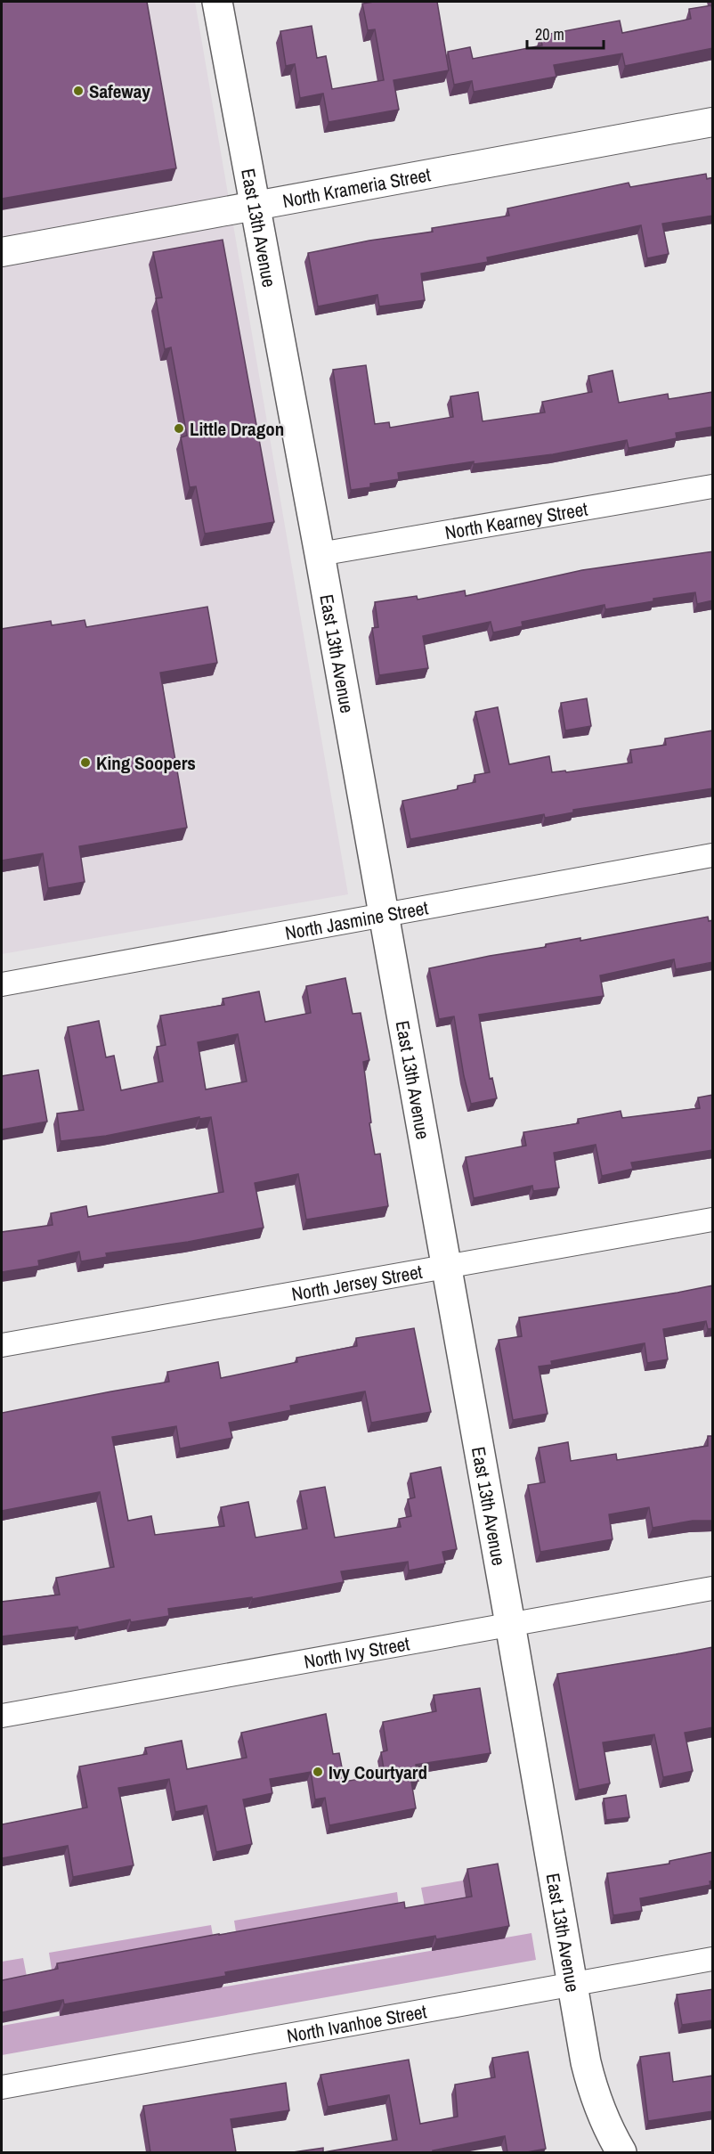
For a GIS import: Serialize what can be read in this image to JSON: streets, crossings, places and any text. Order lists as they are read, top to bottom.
{
  "streets": {
    "main road": ["East 13th Avenue"],
    "street": [
      "North Krameria Street",
      "North Kearney Street",
      "North Jasmine Street",
      "North Jersey Street",
      "North Ivy Street",
      "North Ivanhoe Street"
    ]
  },
  "crossings": [
    ["North Krameria Street", "East 13th Avenue"],
    ["East 13th Avenue", "North Kearney Street"],
    ["East 13th Avenue", "North Jasmine Street"],
    ["East 13th Avenue", "North Jersey Street"],
    ["East 13th Avenue", "North Ivy Street"],
    ["East 13th Avenue", "North Ivanhoe Street"]
  ],
  "places": [
    "Safeway",
    "Little Dragon",
    "King Soopers",
    "Ivy Courtyard"
  ],
  "scale_bar": "20 m"
}
